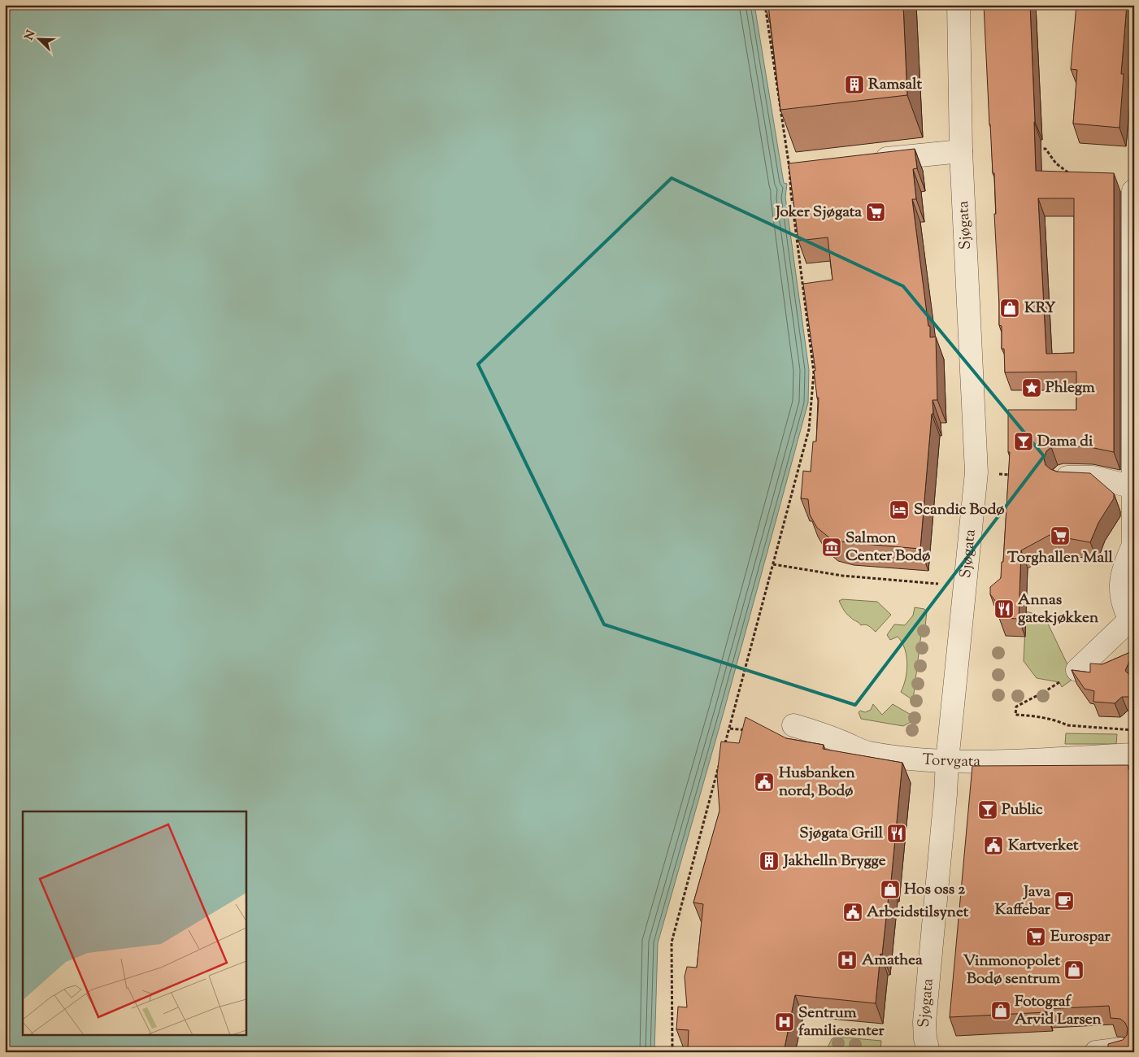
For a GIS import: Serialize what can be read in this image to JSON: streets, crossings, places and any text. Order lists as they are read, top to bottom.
{
  "streets": {
    "street": ["Sjøgata", "Torvgata"]
  },
  "crossings": [
    ["Sjøgata", "Torvgata"]
  ],
  "places": {
    "building": ["Ramsalt", "Jakhelln Brygge"],
    "supermarket": ["Joker Sjøgata", "Torghallen Mall", "Eurospar"],
    "shop": [
      "KRY",
      "Hos oss 2",
      "Vinmonopolet Bodø sentrum",
      "Fotograf Arvid Larsen"
    ],
    "place": ["Phlegm"],
    "bar": ["Dama di", "Public"],
    "hotel": ["Scandic Bodø"],
    "museum": ["Salmon Center Bodø"],
    "restaurant": ["Annas gatekjøkken", "Sjøgata Grill"],
    "public building": ["Husbanken nord, Bodø", "Kartverket", "Arbeidstilsynet"],
    "cafe": ["Java Kaffebar"],
    "hospital": ["Amathea", "Sentrum familiesenter"]
  },
  "north": "top left"
}
